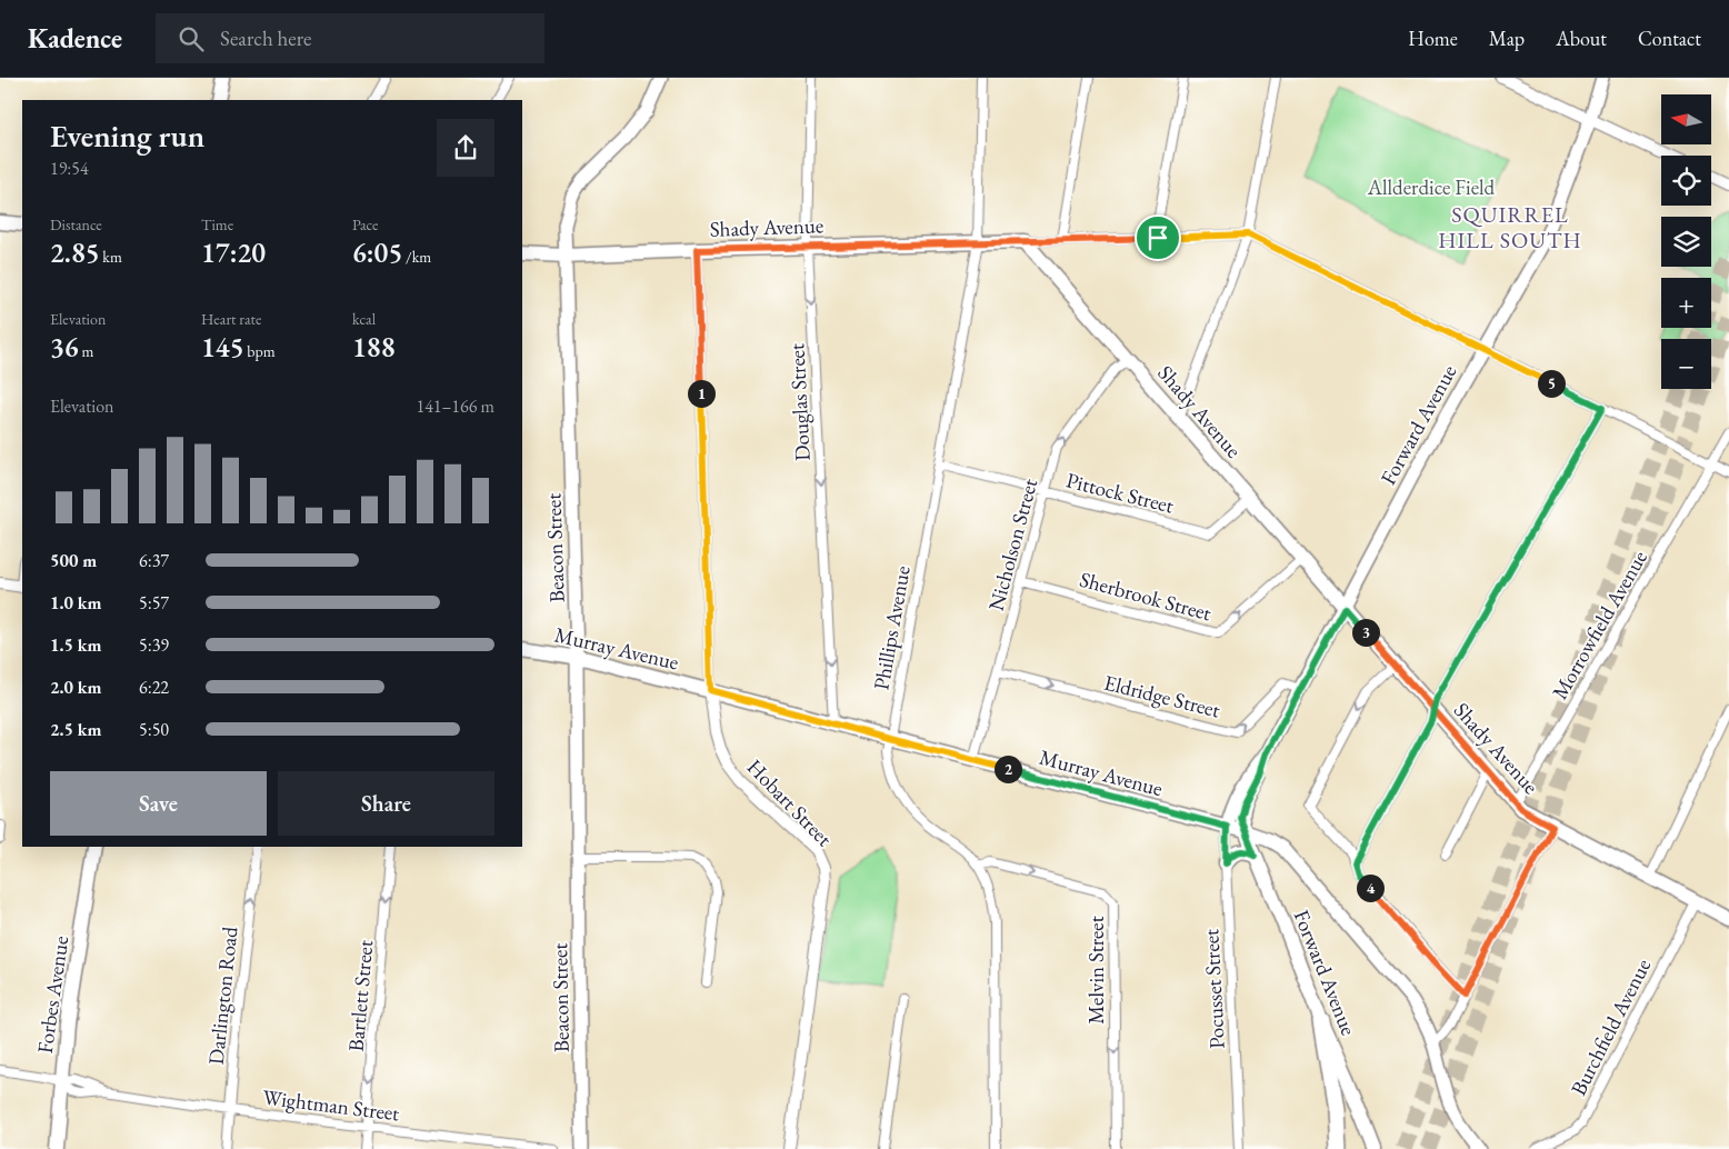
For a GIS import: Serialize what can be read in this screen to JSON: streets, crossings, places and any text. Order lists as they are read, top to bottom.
{
  "streets": {
    "main road": [
      "Shady Avenue",
      "Forward Avenue",
      "Beacon Street",
      "Murray Avenue",
      "Forbes Avenue"
    ],
    "street": [
      "Douglas Street",
      "Pittock Street",
      "Nicholson Street",
      "Sherbrook Street",
      "Morrowfield Avenue",
      "Phillips Avenue",
      "Eldridge Street",
      "Hobart Street",
      "Melvin Street",
      "Pocusset Street",
      "Darlington Road",
      "Bartlett Street",
      "Burchfield Avenue",
      "Wightman Street"
    ]
  },
  "crossings": [
    ["Shady Avenue", "Douglas Street"],
    ["Shady Avenue", "Forward Avenue"],
    ["Shady Avenue", "Pittock Street"],
    ["Shady Avenue", "Nicholson Street"],
    ["Shady Avenue", "Beacon Street"],
    ["Shady Avenue", "Sherbrook Street"],
    ["Shady Avenue", "Morrowfield Avenue"],
    ["Shady Avenue", "Phillips Avenue"],
    ["Shady Avenue", "Hobart Street"],
    ["Shady Avenue", "Burchfield Avenue"],
    ["Douglas Street", "Murray Avenue"],
    ["Forward Avenue", "Murray Avenue"],
    ["Forward Avenue", "Eldridge Street"],
    ["Forward Avenue", "Pocusset Street"],
    ["Pittock Street", "Nicholson Street"],
    ["Pittock Street", "Phillips Avenue"],
    ["Nicholson Street", "Sherbrook Street"],
    ["Nicholson Street", "Murray Avenue"],
    ["Nicholson Street", "Eldridge Street"],
    ["Beacon Street", "Murray Avenue"],
    ["Phillips Avenue", "Murray Avenue"],
    ["Phillips Avenue", "Melvin Street"],
    ["Murray Avenue", "Hobart Street"],
    ["Murray Avenue", "Pocusset Street"],
    ["Forbes Avenue", "Wightman Street"],
    ["Darlington Road", "Wightman Street"],
    ["Bartlett Street", "Wightman Street"]
  ],
  "one_way": [
    "Douglas Street",
    "Nicholson Street",
    "Sherbrook Street",
    "Eldridge Street",
    "Melvin Street",
    "Darlington Road",
    "Bartlett Street"
  ],
  "districts": ["SQUIRREL HILL SOUTH"],
  "parks": ["Allderdice Field"],
  "north": "left",
  "page": {
    "header": "Kadence",
    "search": "Search here",
    "nav": [
      "Home",
      "Map",
      "About",
      "Contact"
    ],
    "map_buttons": ["+", "−"],
    "heading": ["Evening run", "19:54"],
    "stats": [
      ["Distance", "2.85 km"],
      ["Time", "17:20"],
      ["Pace", "6:05 /km"],
      ["Elevation", "36 m"],
      ["Heart rate", "145 bpm"],
      ["kcal", "188"]
    ],
    "pins": [
      "5",
      "1",
      "3",
      "2",
      "4"
    ],
    "chart": ["Elevation", "141–166 m"],
    "list": [
      {
        "name": "500 m",
        "note": "6:37"
      },
      {
        "name": "1.0 km",
        "note": "5:57"
      },
      {
        "name": "1.5 km",
        "note": "5:39"
      },
      {
        "name": "2.0 km",
        "note": "6:22"
      },
      {
        "name": "2.5 km",
        "note": "5:50"
      }
    ],
    "buttons": ["Save", "Share"]
  }
}
